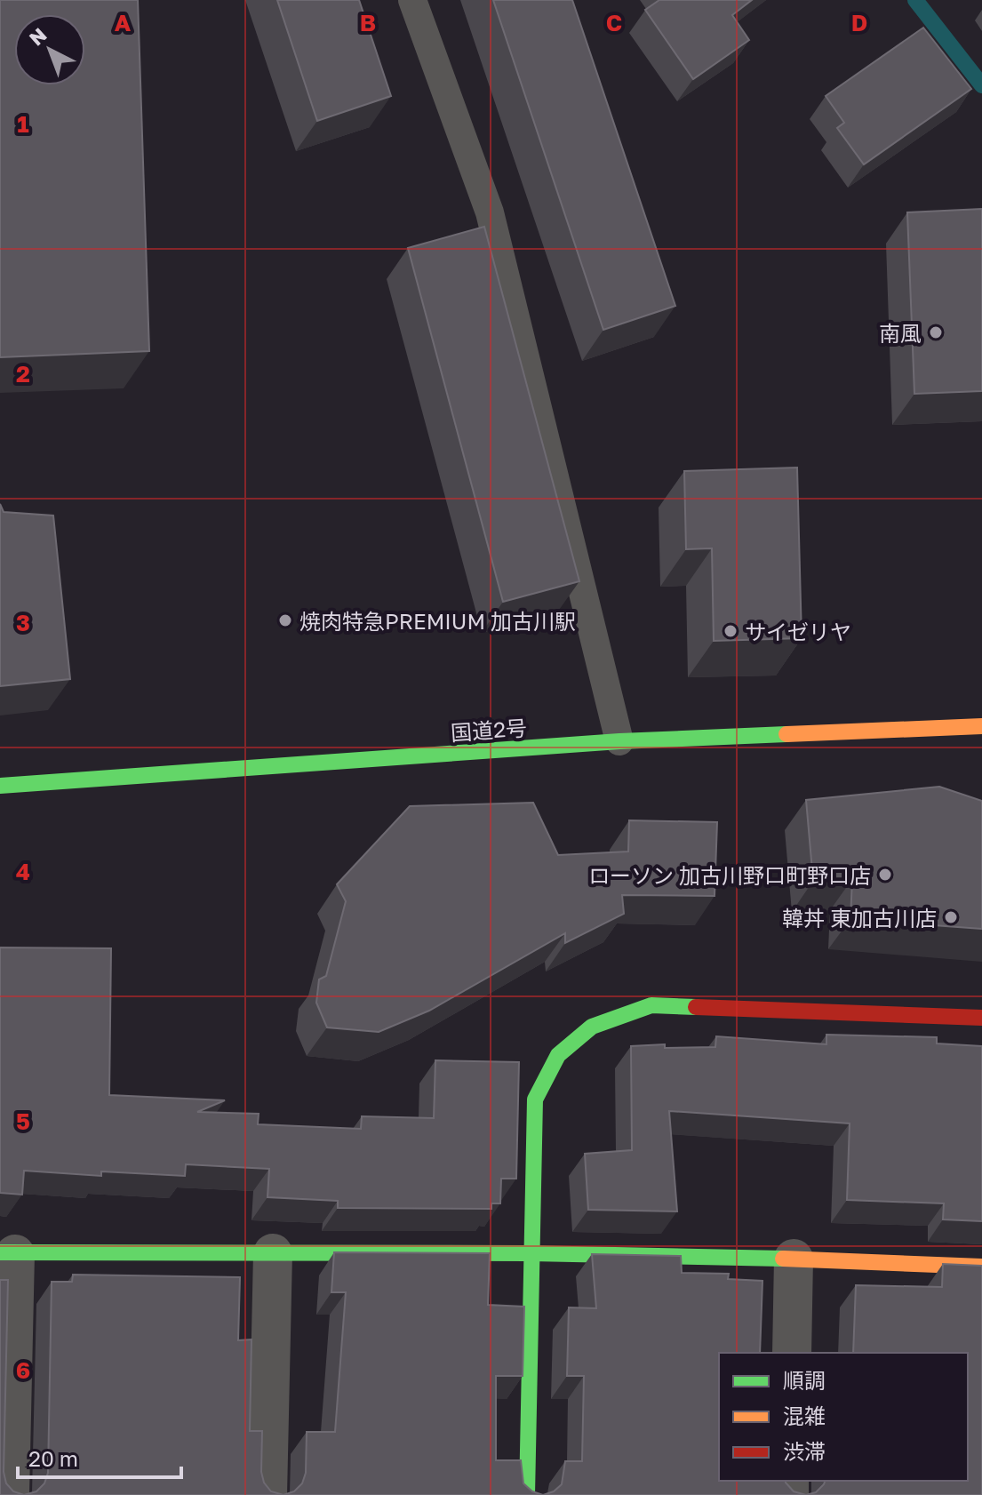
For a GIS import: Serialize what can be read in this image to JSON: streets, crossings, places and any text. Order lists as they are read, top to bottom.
{
  "streets": {
    "main road": ["国道2号"]
  },
  "places": [
    "南風",
    "焼肉特急PREMIUM 加古川駅",
    "サイゼリヤ",
    "ローソン 加古川野口町野口店",
    "韓丼 東加古川店"
  ],
  "legend": ["順調", "混雑", "渋滞"],
  "scale_bar": "20 m",
  "north": "top left",
  "grid": {
    "columns": [
      "A",
      "B",
      "C",
      "D"
    ],
    "rows": [
      "1",
      "2",
      "3",
      "4",
      "5",
      "6"
    ]
  }
}
